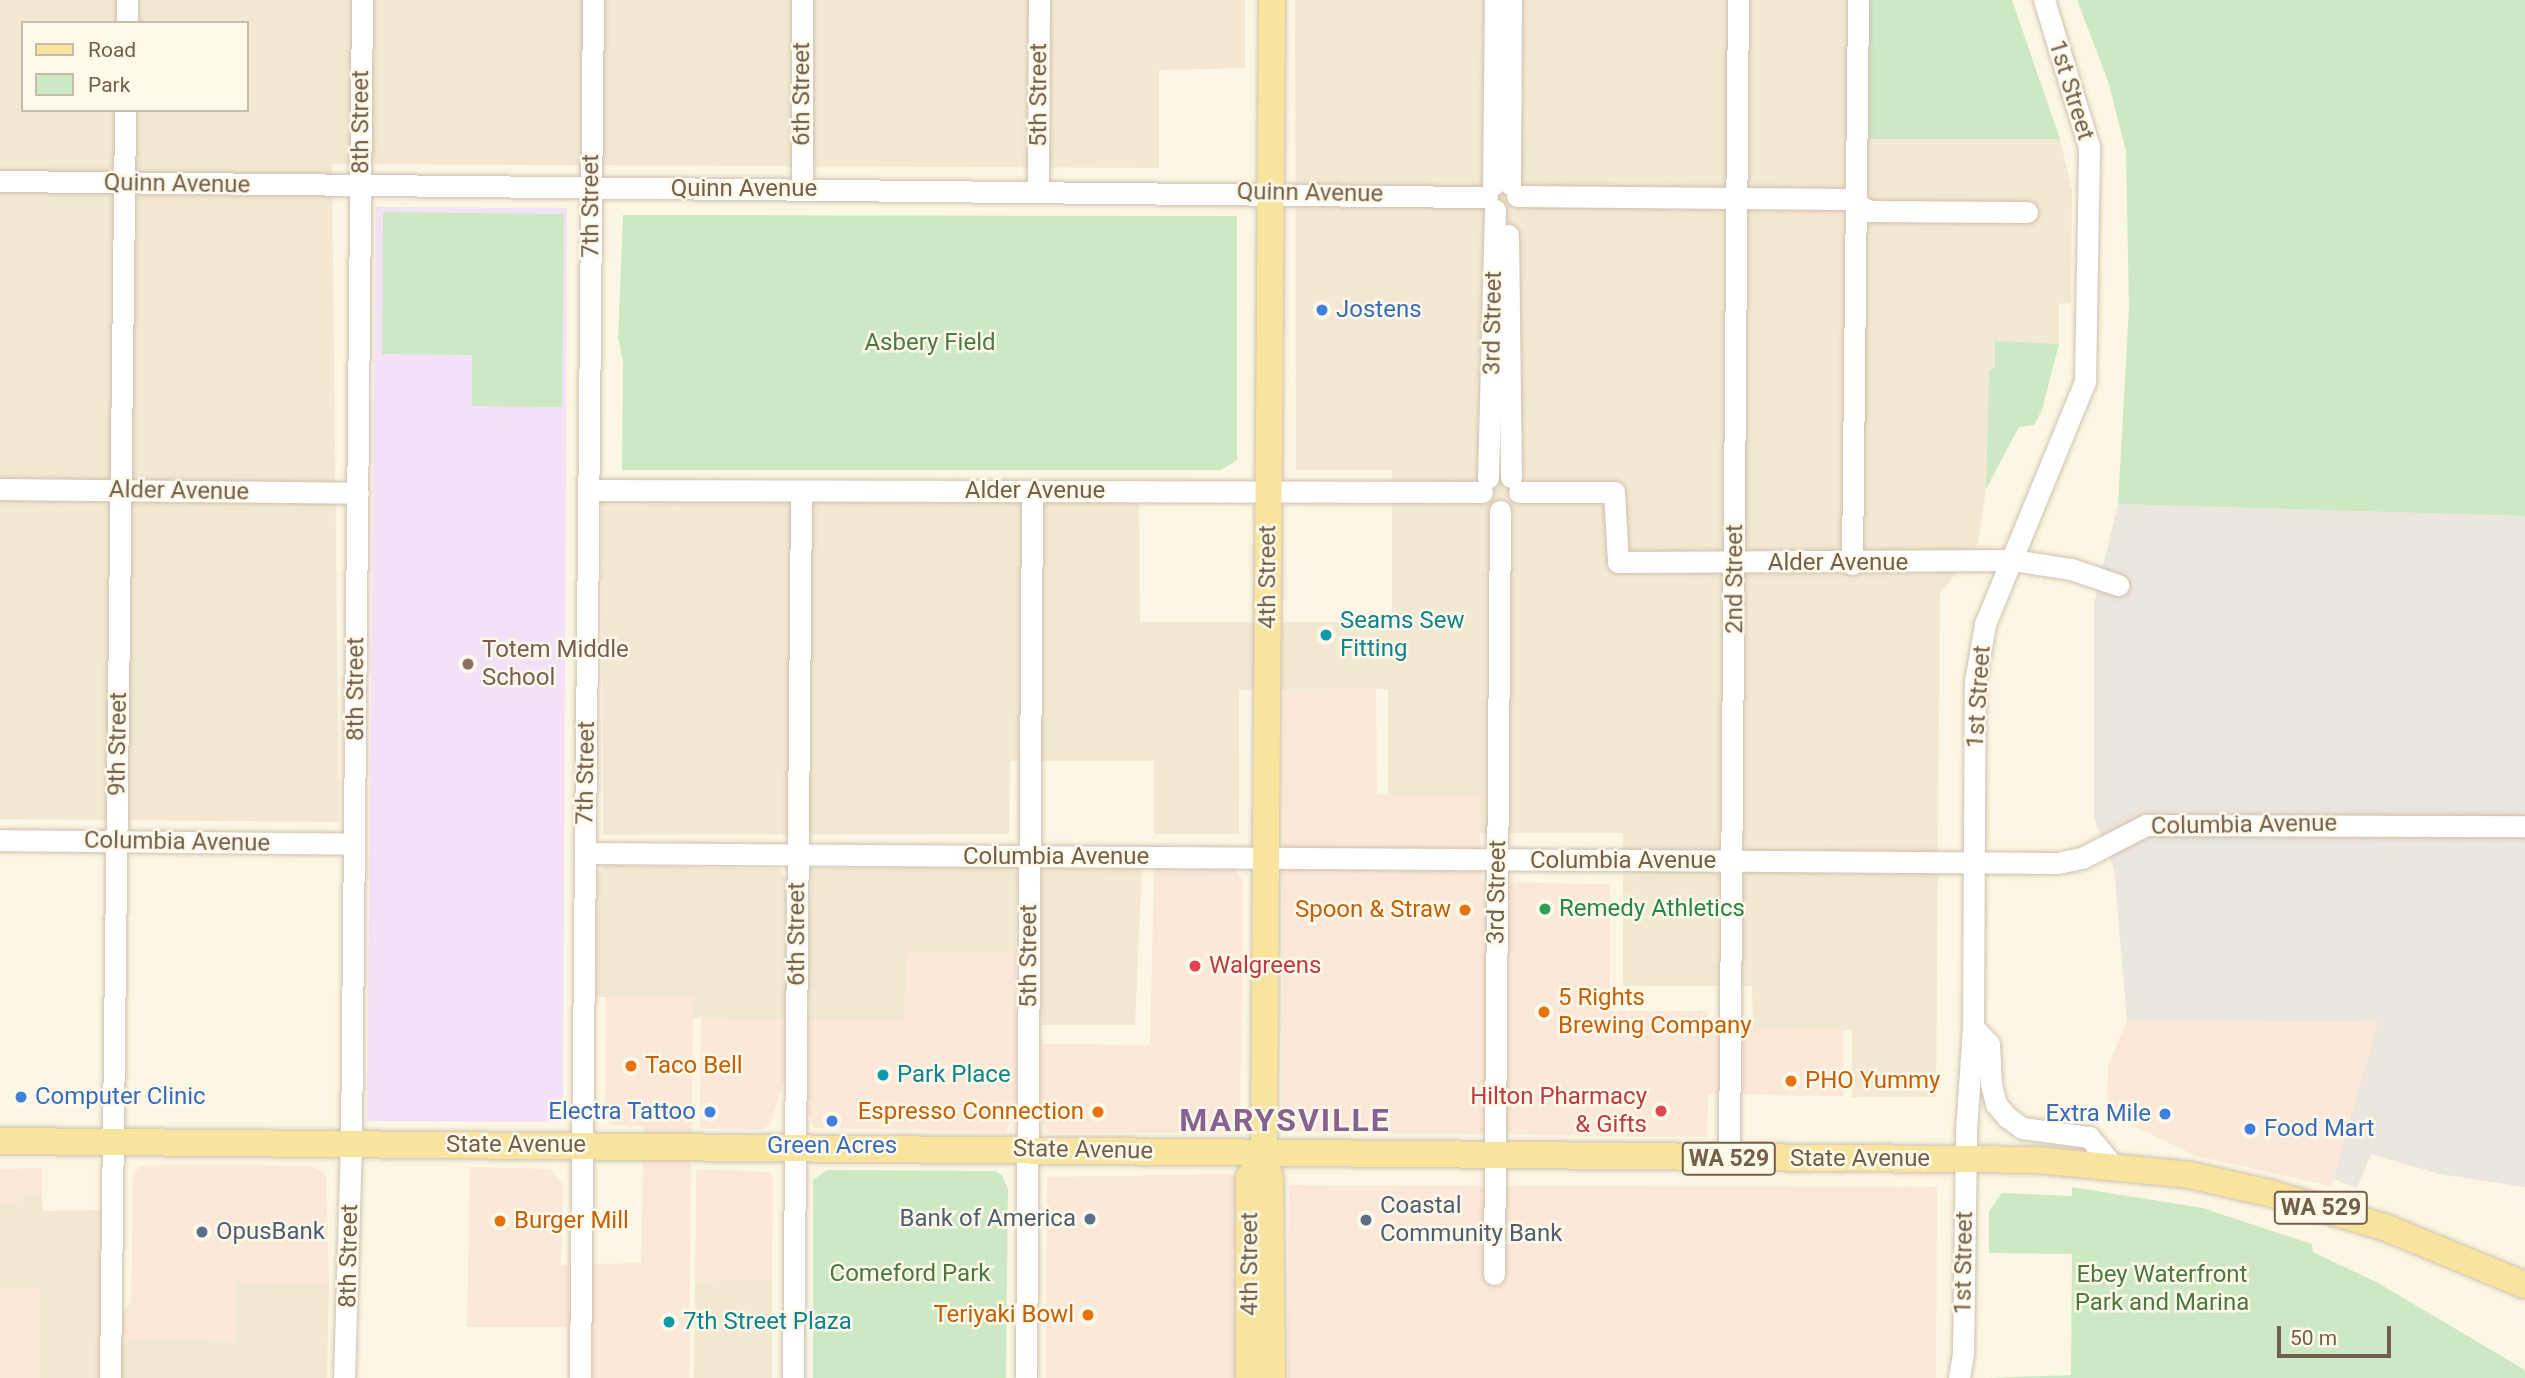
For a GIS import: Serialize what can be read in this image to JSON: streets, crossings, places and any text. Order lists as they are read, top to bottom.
{
  "streets": {
    "main road": ["4th Street", "State Avenue", "WA 529"],
    "street": [
      "1st Street",
      "6th Street",
      "5th Street",
      "8th Street",
      "Quinn Avenue",
      "7th Street",
      "3rd Street",
      "Alder Avenue",
      "2nd Street",
      "9th Street",
      "Columbia Avenue"
    ]
  },
  "crossings": [
    ["1st Street", "Alder Avenue"],
    ["1st Street", "Columbia Avenue"],
    ["1st Street", "State Avenue"],
    ["6th Street", "Quinn Avenue"],
    ["6th Street", "Alder Avenue"],
    ["6th Street", "Columbia Avenue"],
    ["6th Street", "State Avenue"],
    ["5th Street", "Quinn Avenue"],
    ["5th Street", "Alder Avenue"],
    ["5th Street", "Columbia Avenue"],
    ["5th Street", "State Avenue"],
    ["8th Street", "Quinn Avenue"],
    ["8th Street", "Alder Avenue"],
    ["8th Street", "Columbia Avenue"],
    ["8th Street", "State Avenue"],
    ["Quinn Avenue", "7th Street"],
    ["Quinn Avenue", "3rd Street"],
    ["Quinn Avenue", "4th Street"],
    ["Quinn Avenue", "2nd Street"],
    ["Quinn Avenue", "9th Street"],
    ["7th Street", "Alder Avenue"],
    ["7th Street", "Columbia Avenue"],
    ["7th Street", "State Avenue"],
    ["3rd Street", "Alder Avenue"],
    ["3rd Street", "Columbia Avenue"],
    ["3rd Street", "State Avenue"],
    ["Alder Avenue", "4th Street"],
    ["Alder Avenue", "2nd Street"],
    ["Alder Avenue", "9th Street"],
    ["4th Street", "Columbia Avenue"],
    ["4th Street", "State Avenue"],
    ["2nd Street", "Columbia Avenue"],
    ["2nd Street", "State Avenue"],
    ["9th Street", "Columbia Avenue"],
    ["9th Street", "State Avenue"]
  ],
  "districts": ["MARYSVILLE"],
  "parks": ["Asbery Field", "Comeford Park", "Ebey Waterfront Park and Marina"],
  "places": [
    "Jostens",
    "Seams Sew Fitting",
    "Totem Middle School",
    "Remedy Athletics",
    "Spoon & Straw",
    "Walgreens",
    "5 Rights Brewing Company",
    "Taco Bell",
    "Park Place",
    "PHO Yummy",
    "Computer Clinic",
    "Hilton Pharmacy & Gifts",
    "Electra Tattoo",
    "Espresso Connection",
    "Extra Mile",
    "Green Acres",
    "Food Mart",
    "Bank of America",
    "Coastal Community Bank",
    "Burger Mill",
    "OpusBank",
    "Teriyaki Bowl",
    "7th Street Plaza"
  ],
  "legend": ["Road", "Park"],
  "scale_bar": "50 m"
}
